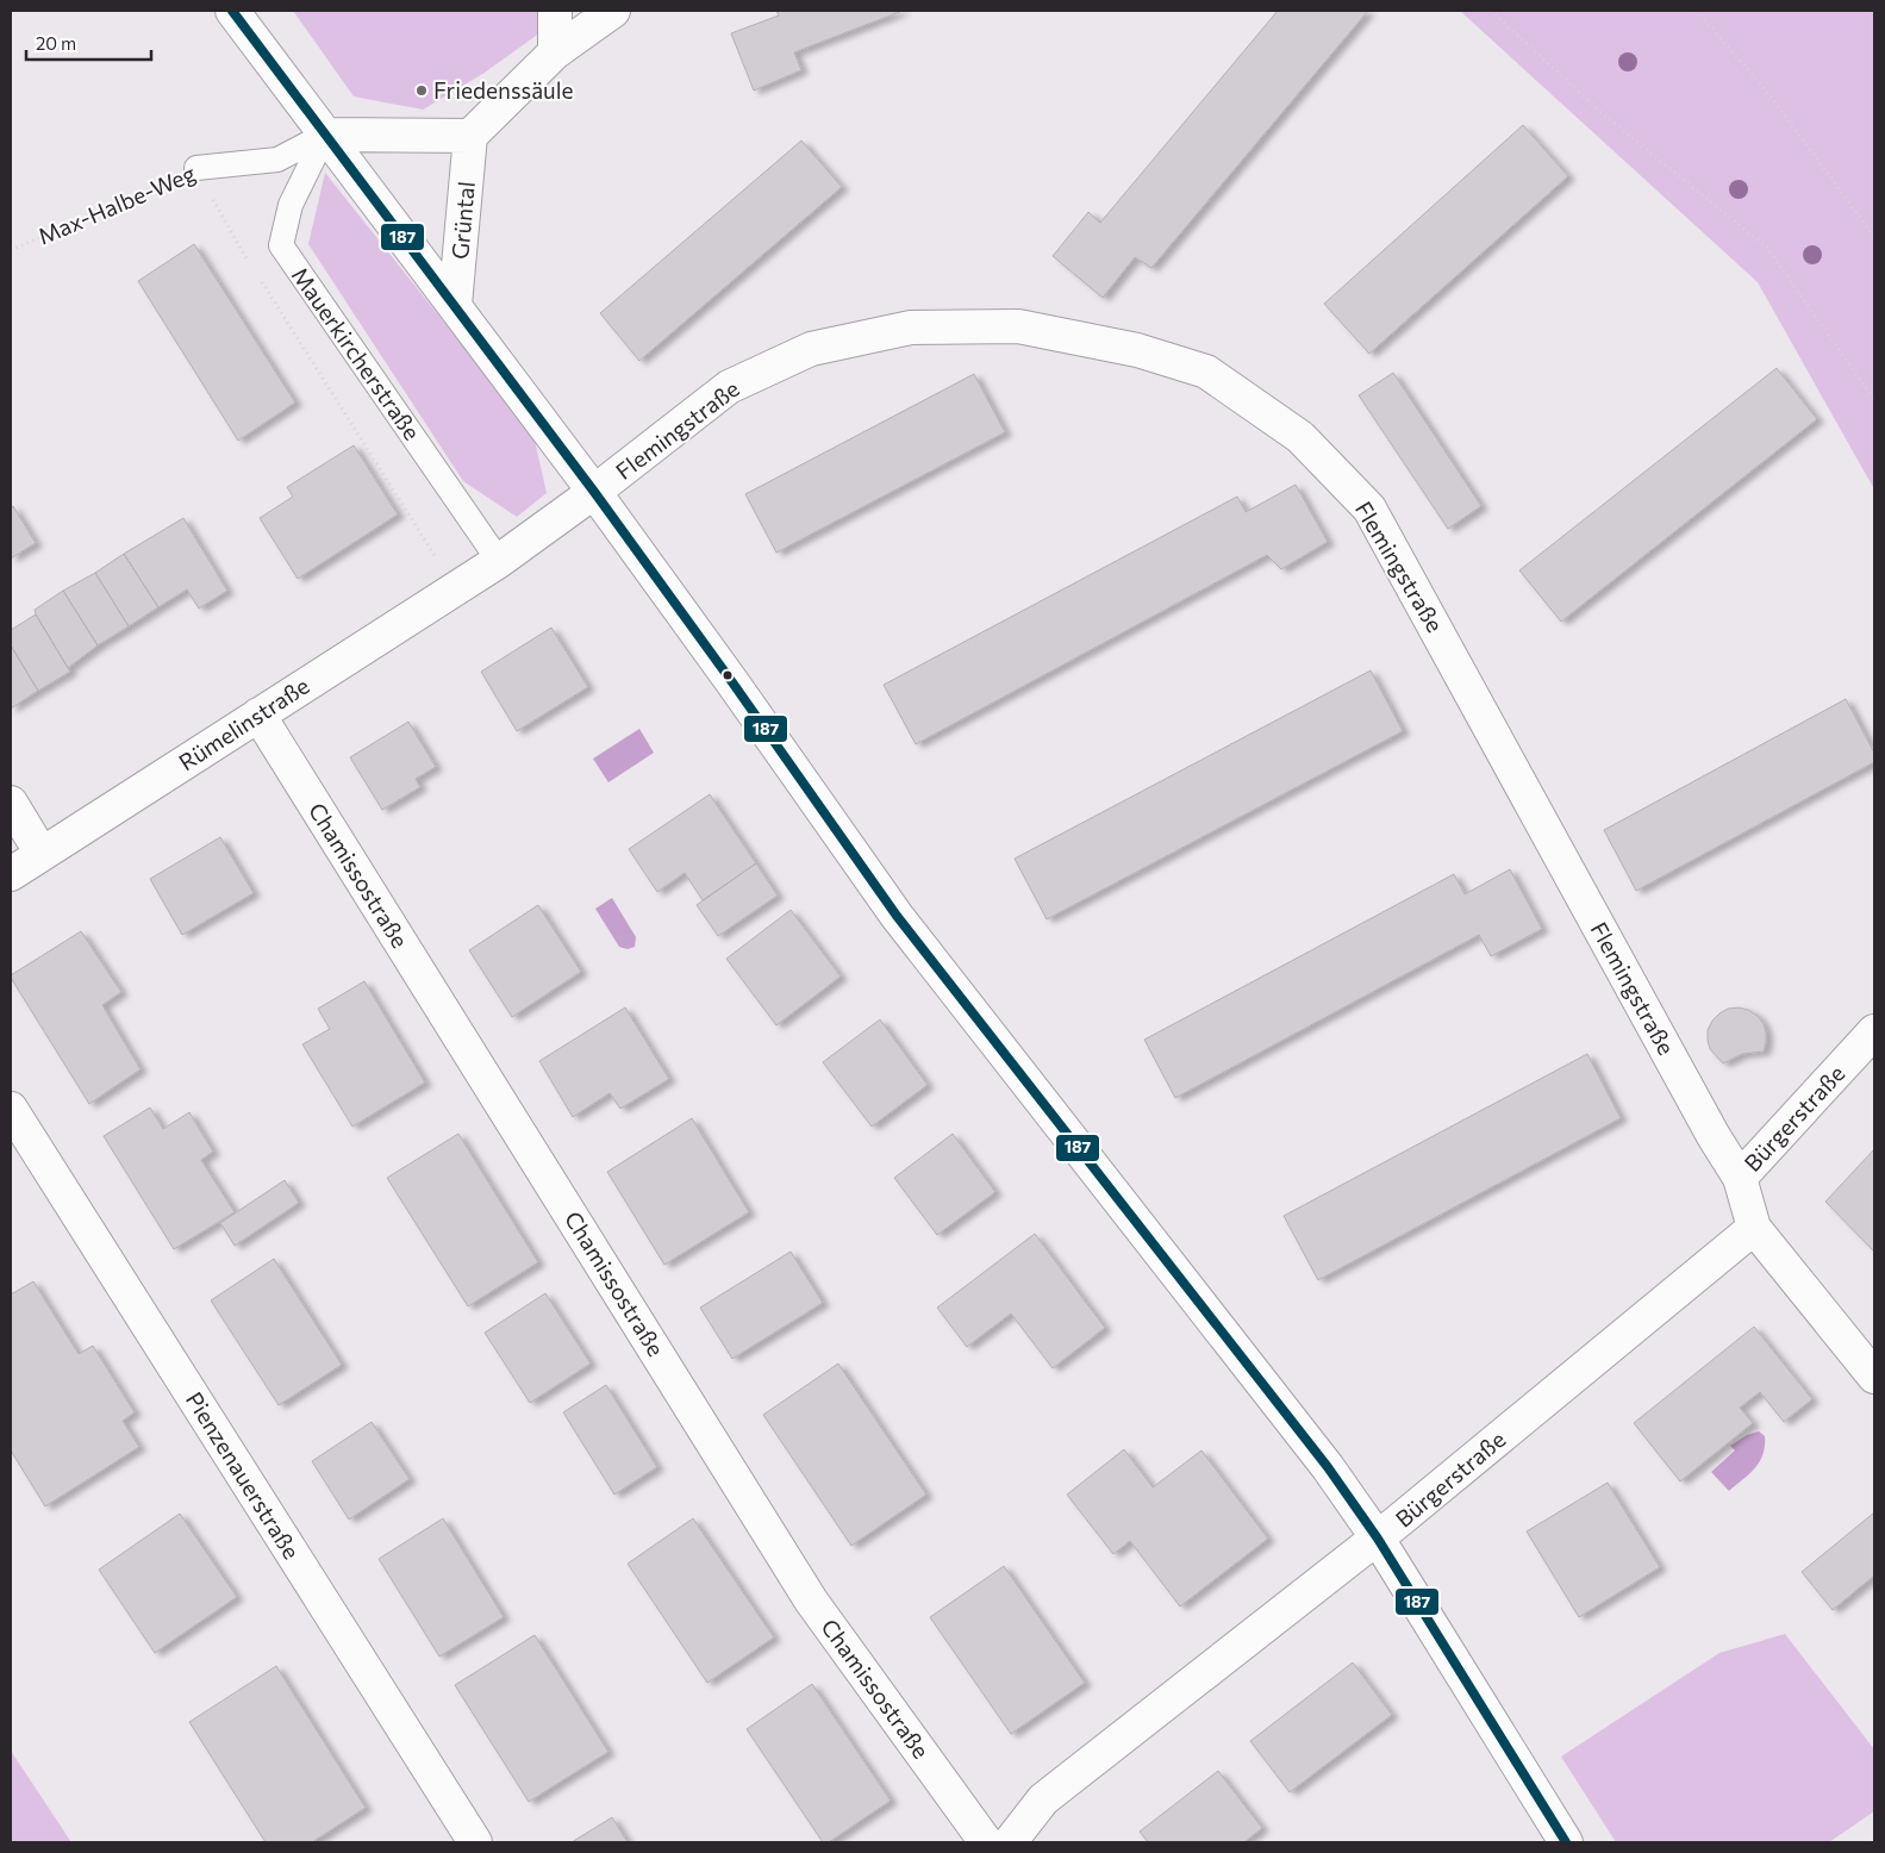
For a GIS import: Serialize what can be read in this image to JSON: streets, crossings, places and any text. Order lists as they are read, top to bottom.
{
  "streets": {
    "street": [
      "Grüntal",
      "Flemingstraße",
      "Rümelinstraße",
      "Chamissostraße",
      "Bürgerstraße",
      "Pienzenauerstraße"
    ],
    "lane": ["Max-Halbe-Weg", "Mauerkircherstraße"]
  },
  "crossings": [
    ["Max-Halbe-Weg", "Mauerkircherstraße"],
    ["Mauerkircherstraße", "Rümelinstraße"],
    ["Flemingstraße", "Rümelinstraße"],
    ["Flemingstraße", "Bürgerstraße"],
    ["Rümelinstraße", "Chamissostraße"]
  ],
  "places": ["Friedenssäule"],
  "lines": ["transit line 187"],
  "scale_bar": "20 m"
}
